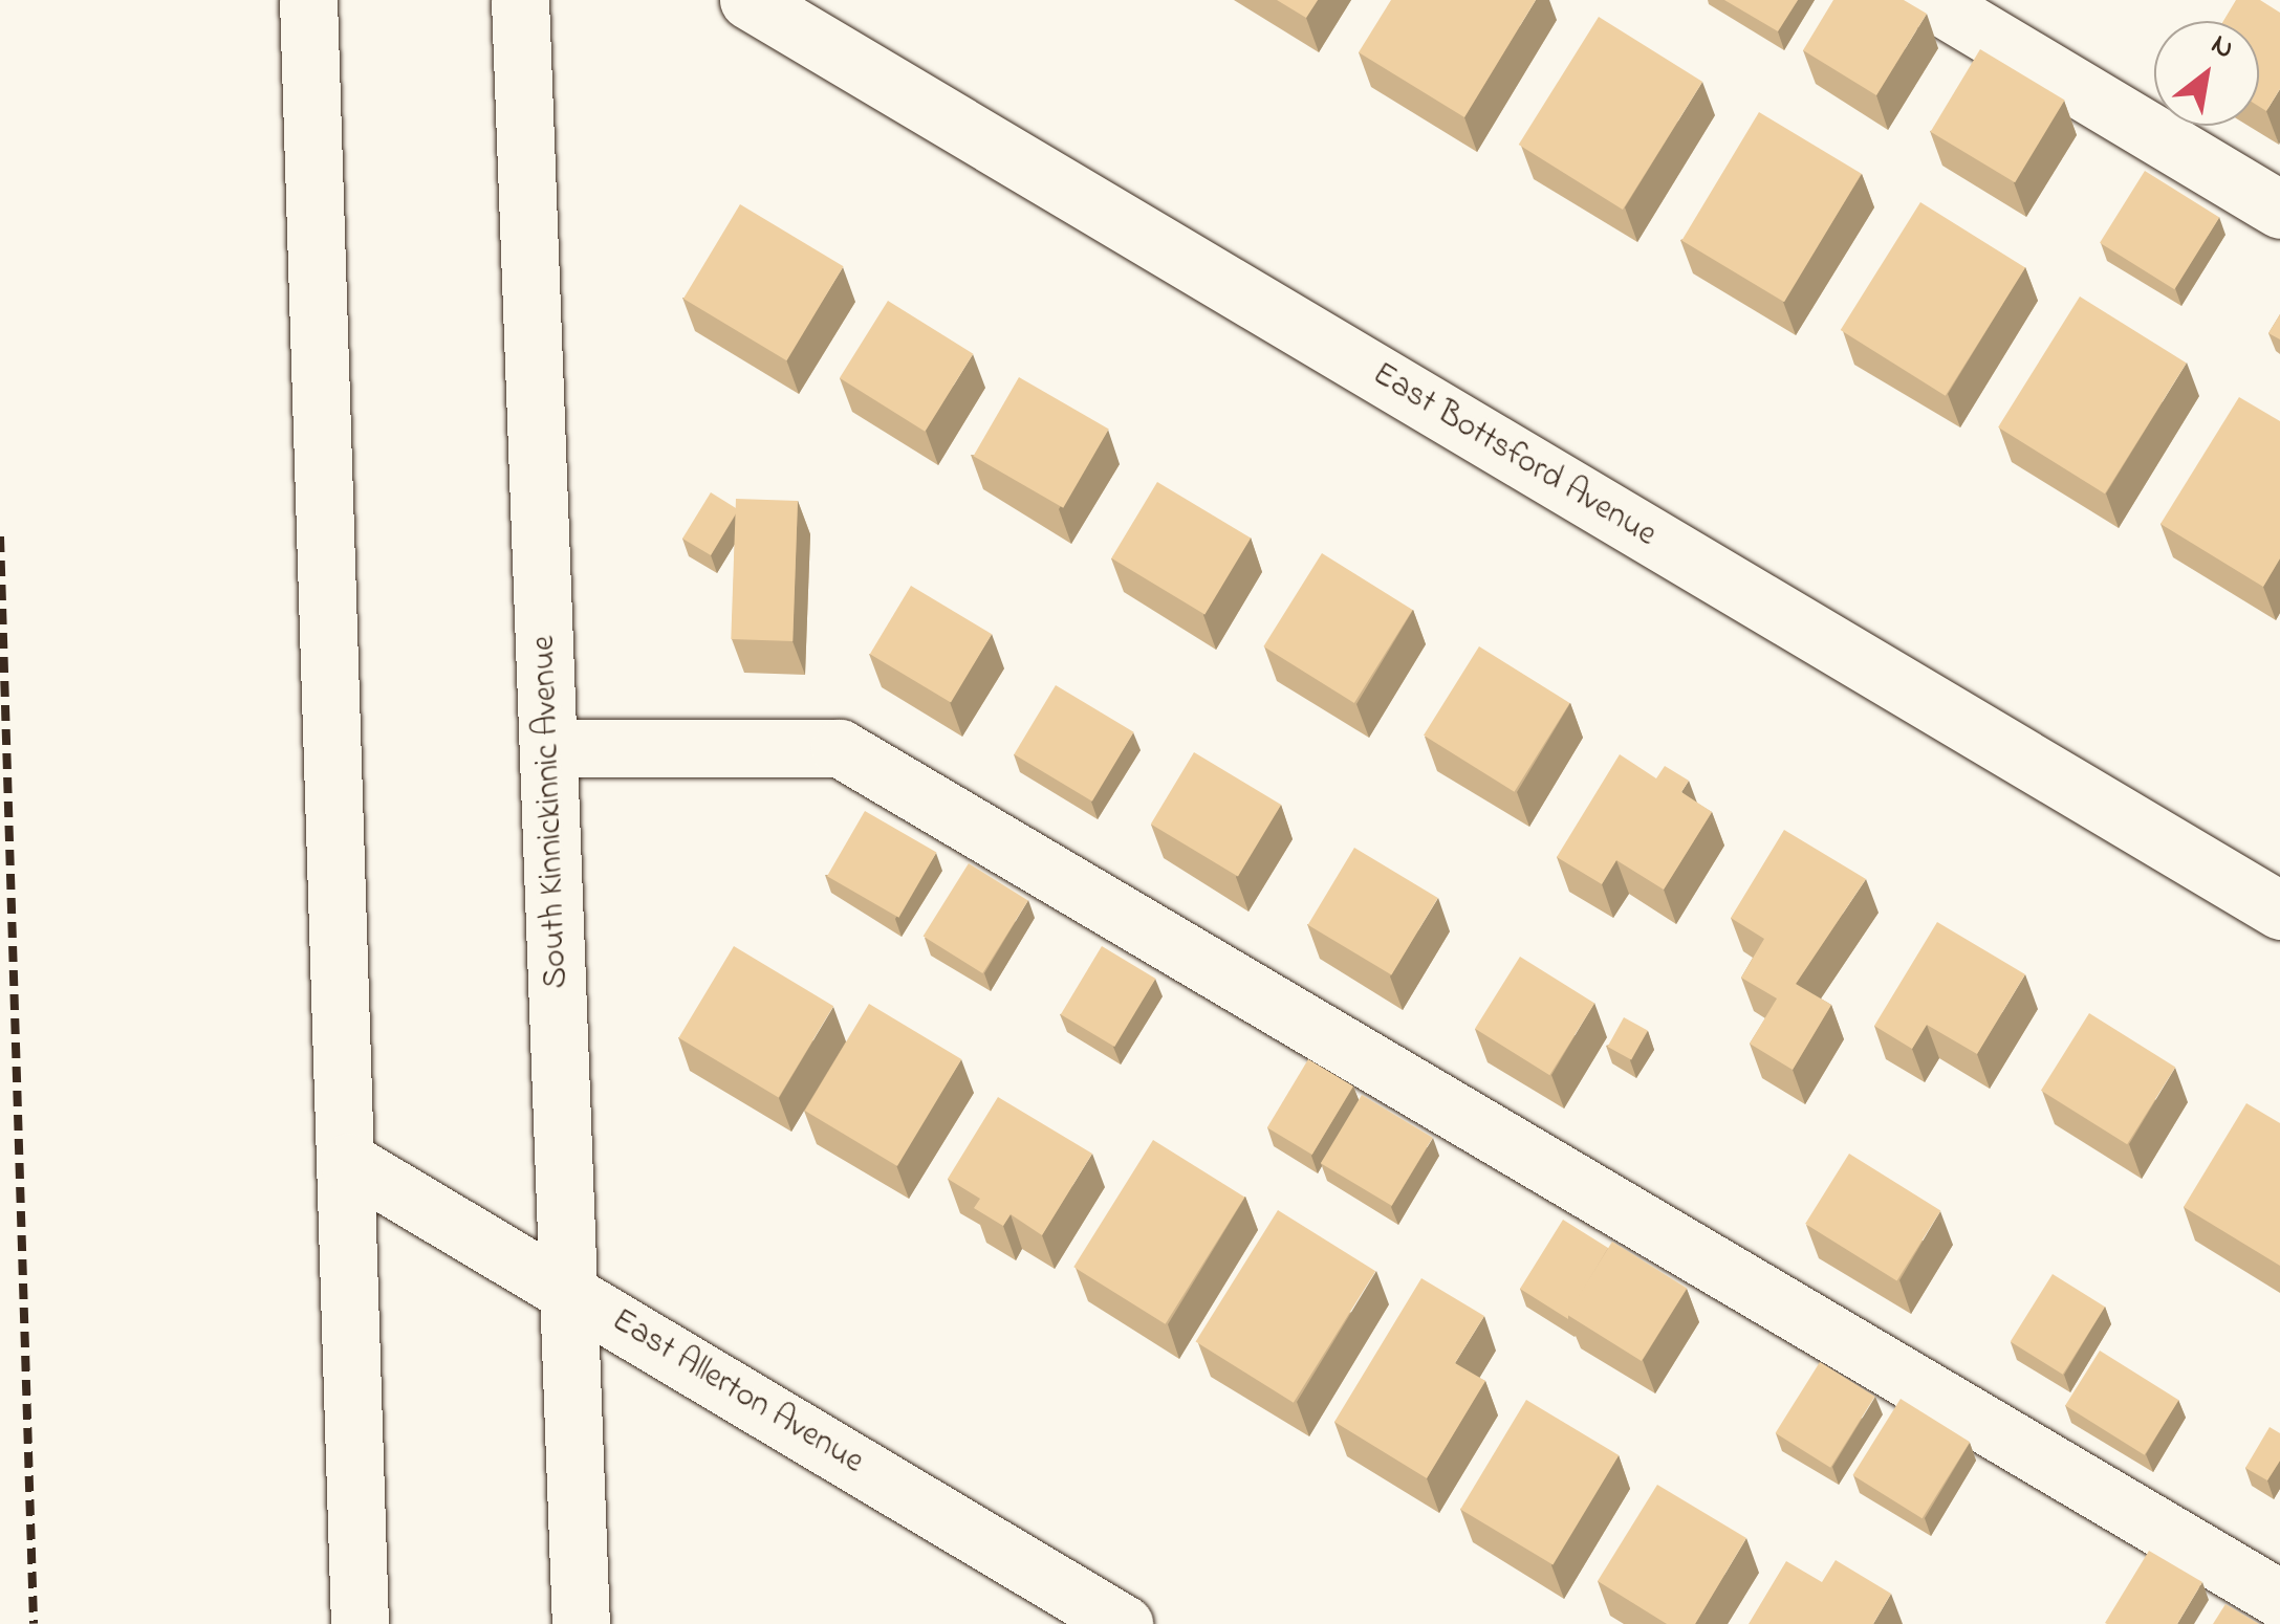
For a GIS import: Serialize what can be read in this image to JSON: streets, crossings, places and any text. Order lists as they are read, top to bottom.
{
  "streets": {
    "street": ["East Bottsford Avenue", "South Kinnickinnic Avenue", "East Allerton Avenue"]
  },
  "crossings": [
    ["South Kinnickinnic Avenue", "East Allerton Avenue"]
  ],
  "north": "top right"
}
